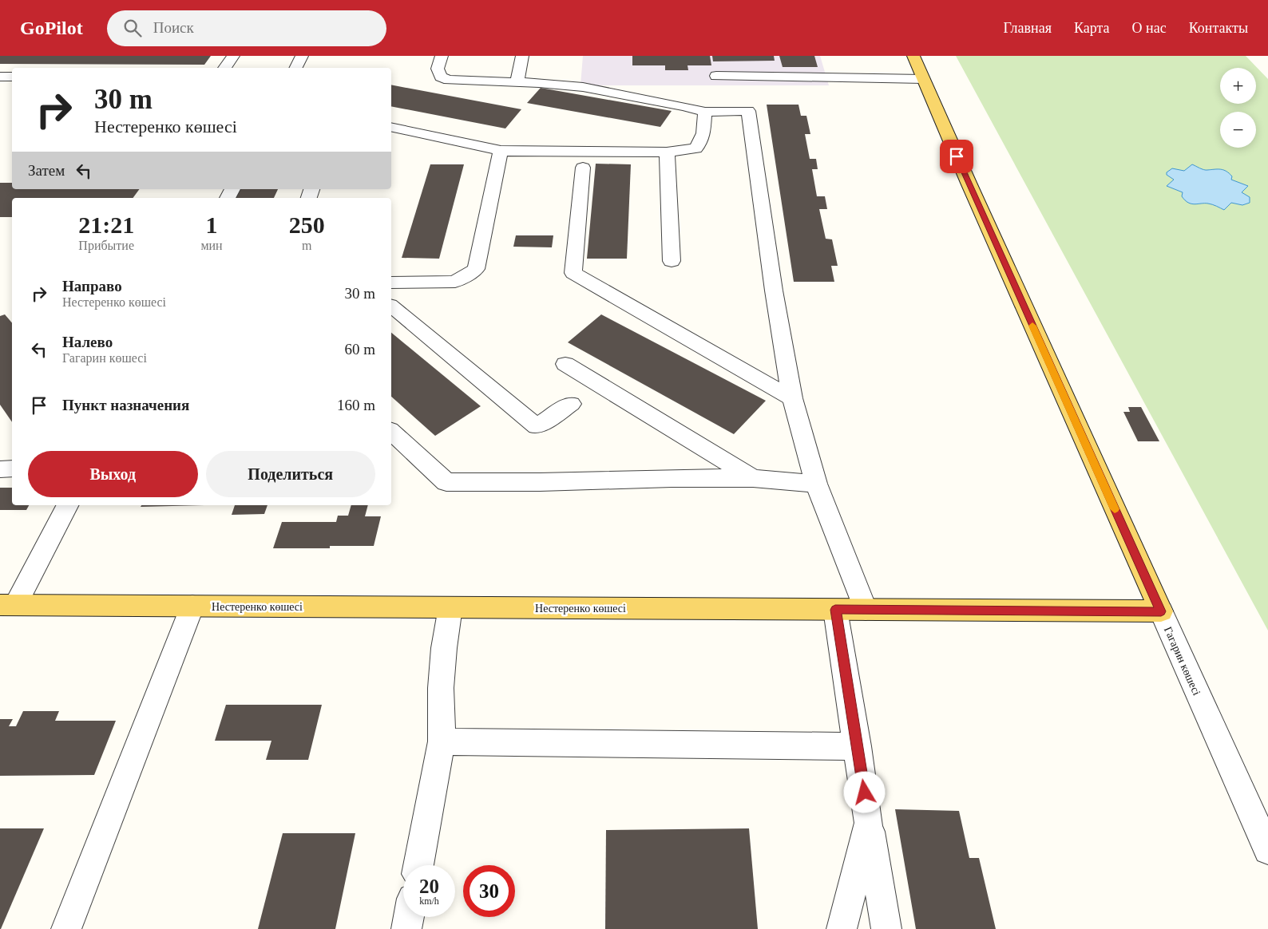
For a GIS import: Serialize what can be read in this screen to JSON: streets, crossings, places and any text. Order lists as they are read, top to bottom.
{
  "streets": {
    "main road": ["Нестеренко көшесі", "Гагарин көшесі"]
  },
  "crossings": [
    ["Нестеренко көшесі", "Гагарин көшесі"]
  ],
  "page": {
    "header": "GoPilot",
    "search": "Поиск",
    "nav": [
      "Главная",
      "Карта",
      "О нас",
      "Контакты"
    ],
    "map_buttons": ["+", "−"],
    "turn": ["30 m", "Нестеренко көшесі"],
    "then": "Затем",
    "eta": [
      "21:21",
      "Прибытие",
      "1",
      "мин",
      "250",
      "m"
    ],
    "list": [
      {
        "name": "Направо",
        "note": "Нестеренко көшесі",
        "value": "30 m"
      },
      {
        "name": "Налево",
        "note": "Гагарин көшесі",
        "value": "60 m"
      },
      {
        "name": "Пункт назначения",
        "value": "160 m"
      }
    ],
    "buttons": ["Выход", "Поделиться"],
    "speed": "20 km/h",
    "limit": "30"
  }
}
